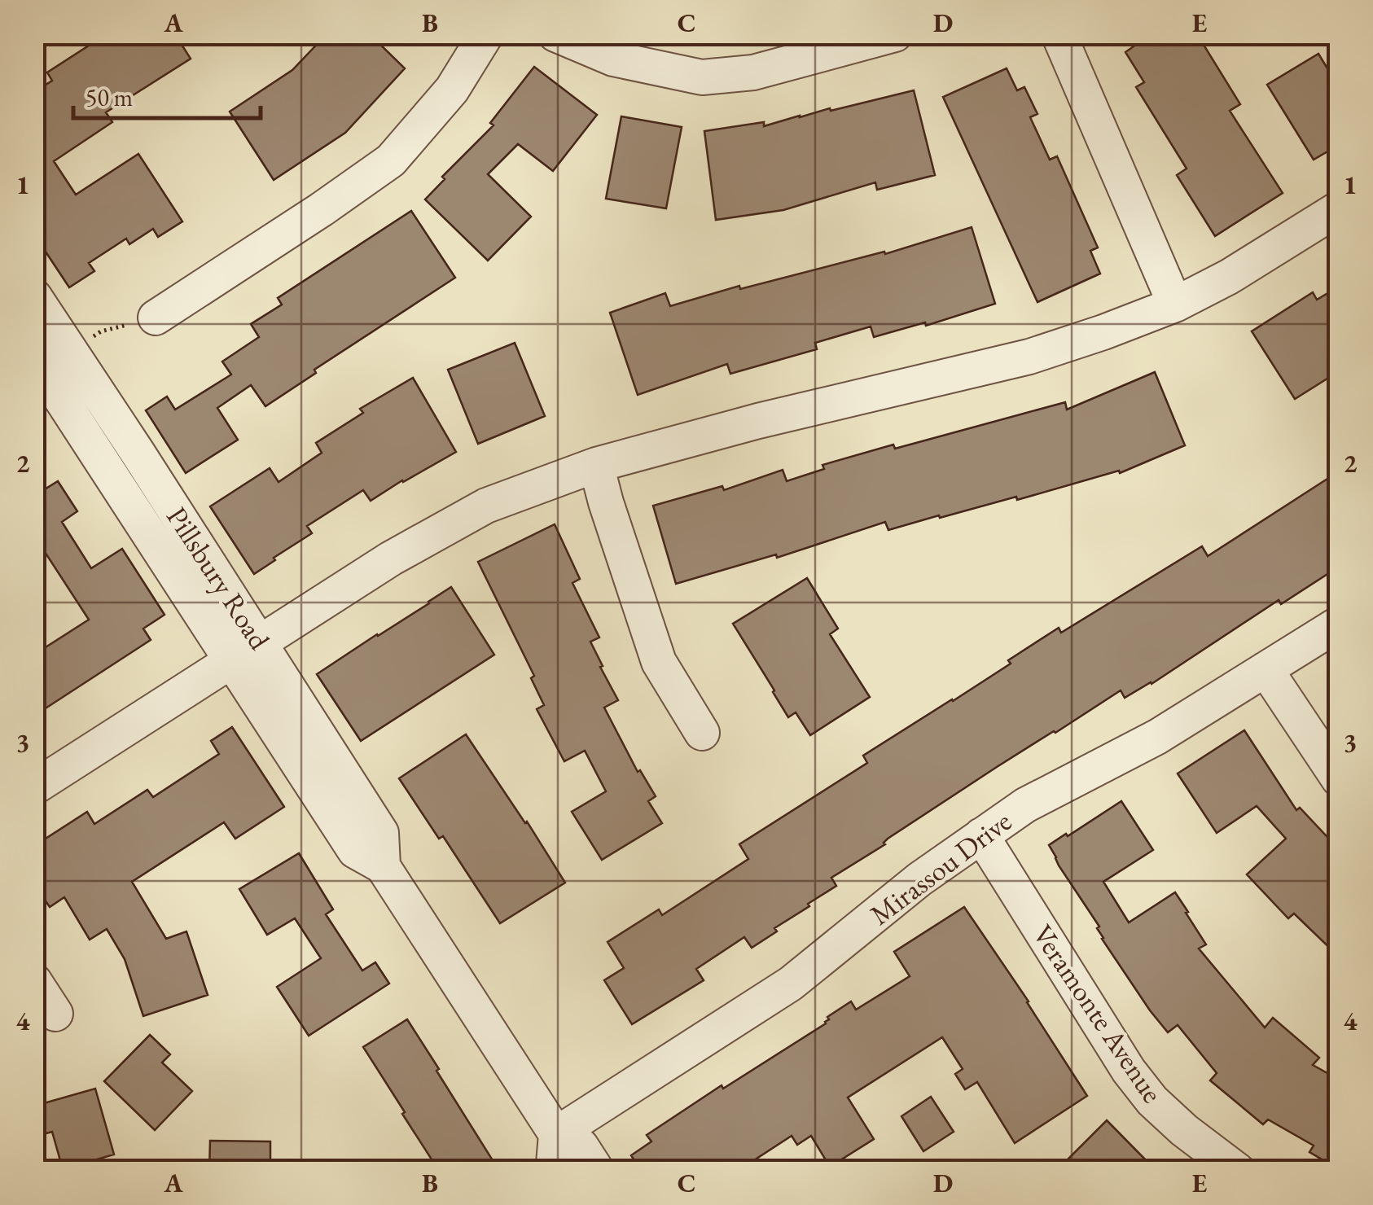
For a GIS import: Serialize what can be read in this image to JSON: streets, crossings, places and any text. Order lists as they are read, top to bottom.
{
  "streets": {
    "street": ["Pillsbury Road", "Mirassou Drive", "Veramonte Avenue"]
  },
  "crossings": [
    ["Pillsbury Road", "Mirassou Drive"],
    ["Mirassou Drive", "Veramonte Avenue"]
  ],
  "scale_bar": "50 m",
  "grid": {
    "columns": [
      "A",
      "B",
      "C",
      "D",
      "E"
    ],
    "rows": [
      "1",
      "2",
      "3",
      "4"
    ]
  }
}
